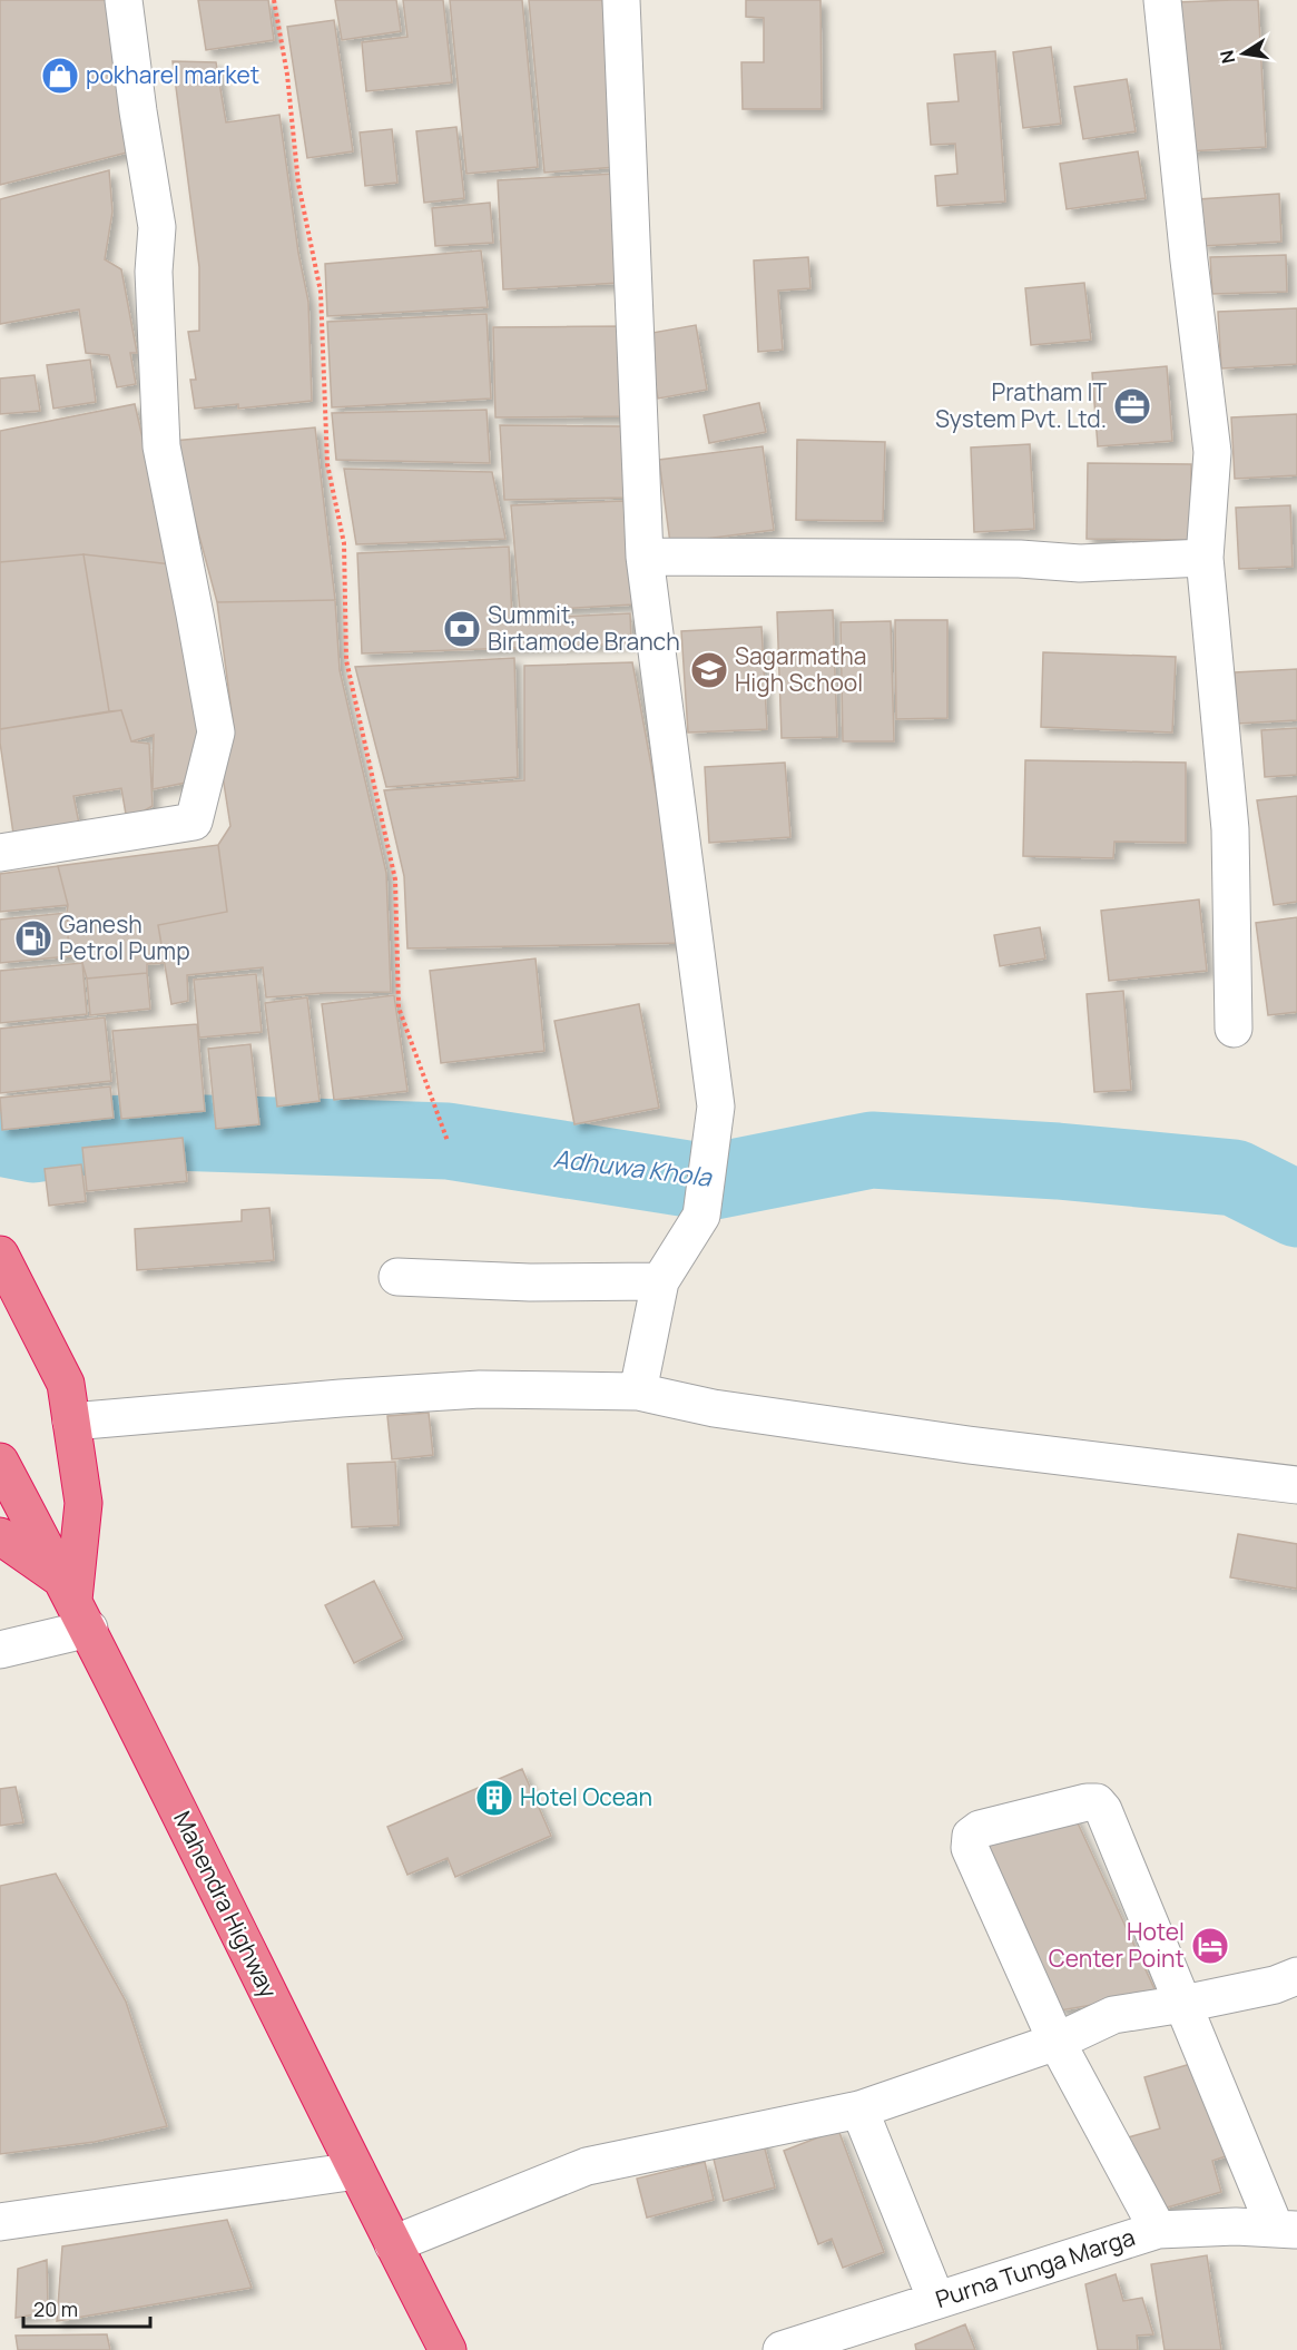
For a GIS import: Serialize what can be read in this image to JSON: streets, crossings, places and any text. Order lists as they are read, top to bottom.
{
  "streets": {
    "highway": ["Mahendra Highway"],
    "street": ["Purna Tunga Marga"]
  },
  "water": ["Adhuwa Khola"],
  "places": {
    "shop": ["pokharel market"],
    "office": ["Pratham IT System Pvt. Ltd."],
    "bank": ["Summit, Birtamode Branch"],
    "school or university": ["Sagarmatha High School"],
    "fuel station": ["Ganesh Petrol Pump"],
    "building": ["Hotel Ocean"],
    "hotel": ["Hotel Center Point"]
  },
  "scale_bar": "20 m",
  "north": "left"
}
